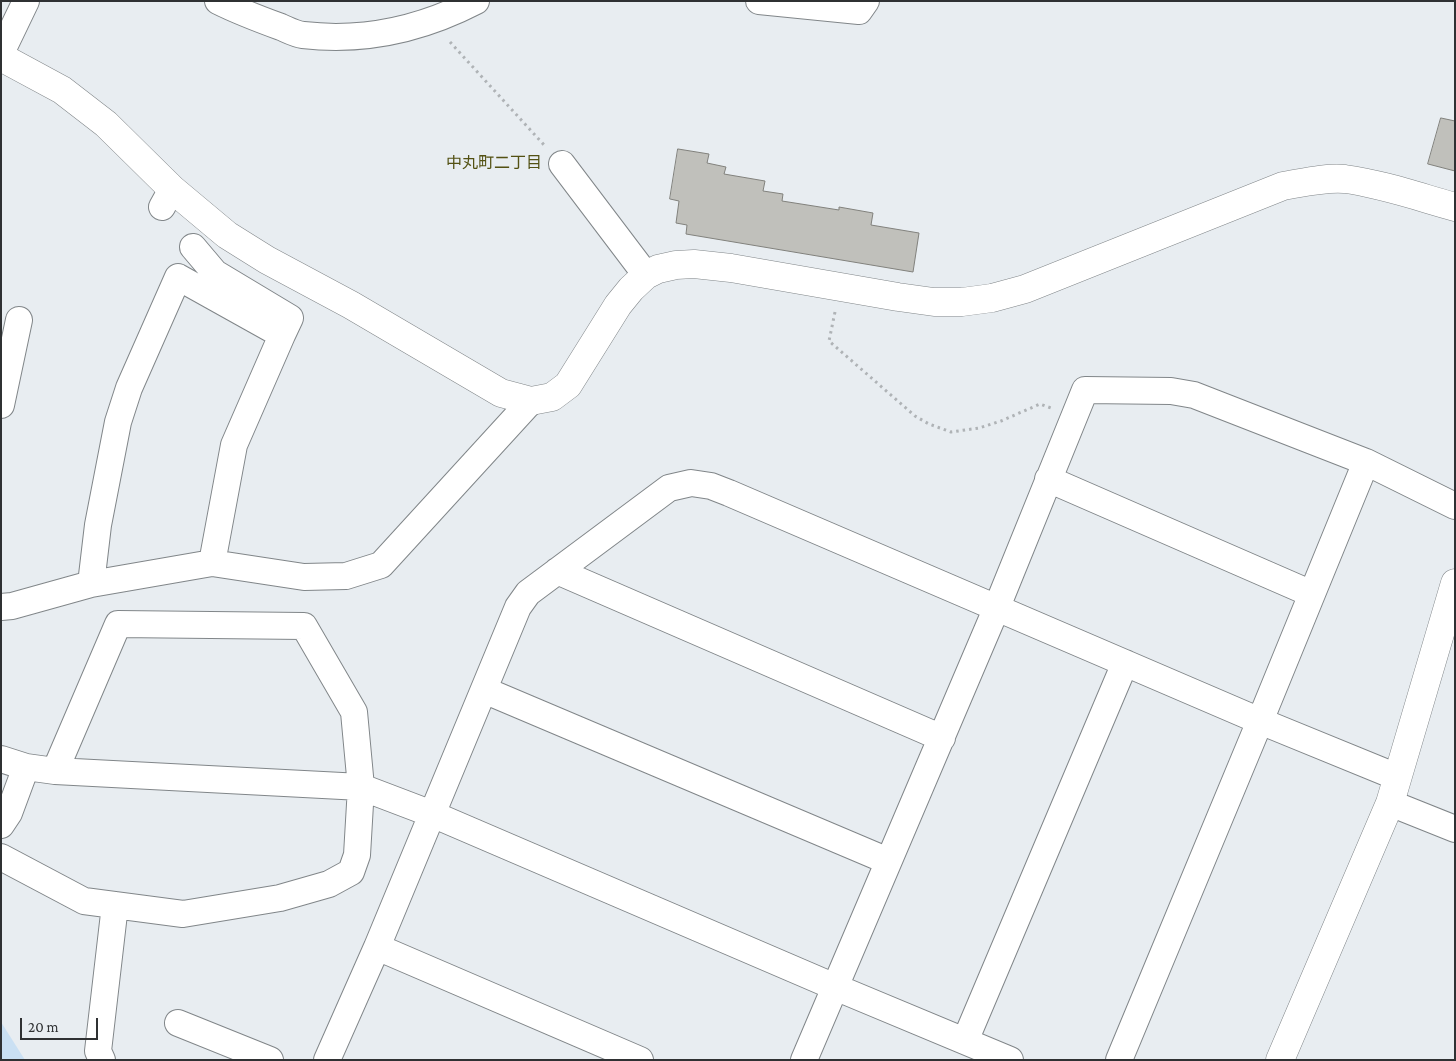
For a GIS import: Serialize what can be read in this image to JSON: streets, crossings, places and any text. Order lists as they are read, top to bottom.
{
  "districts": ["中丸町二丁目"],
  "scale_bar": "20 m"
}
